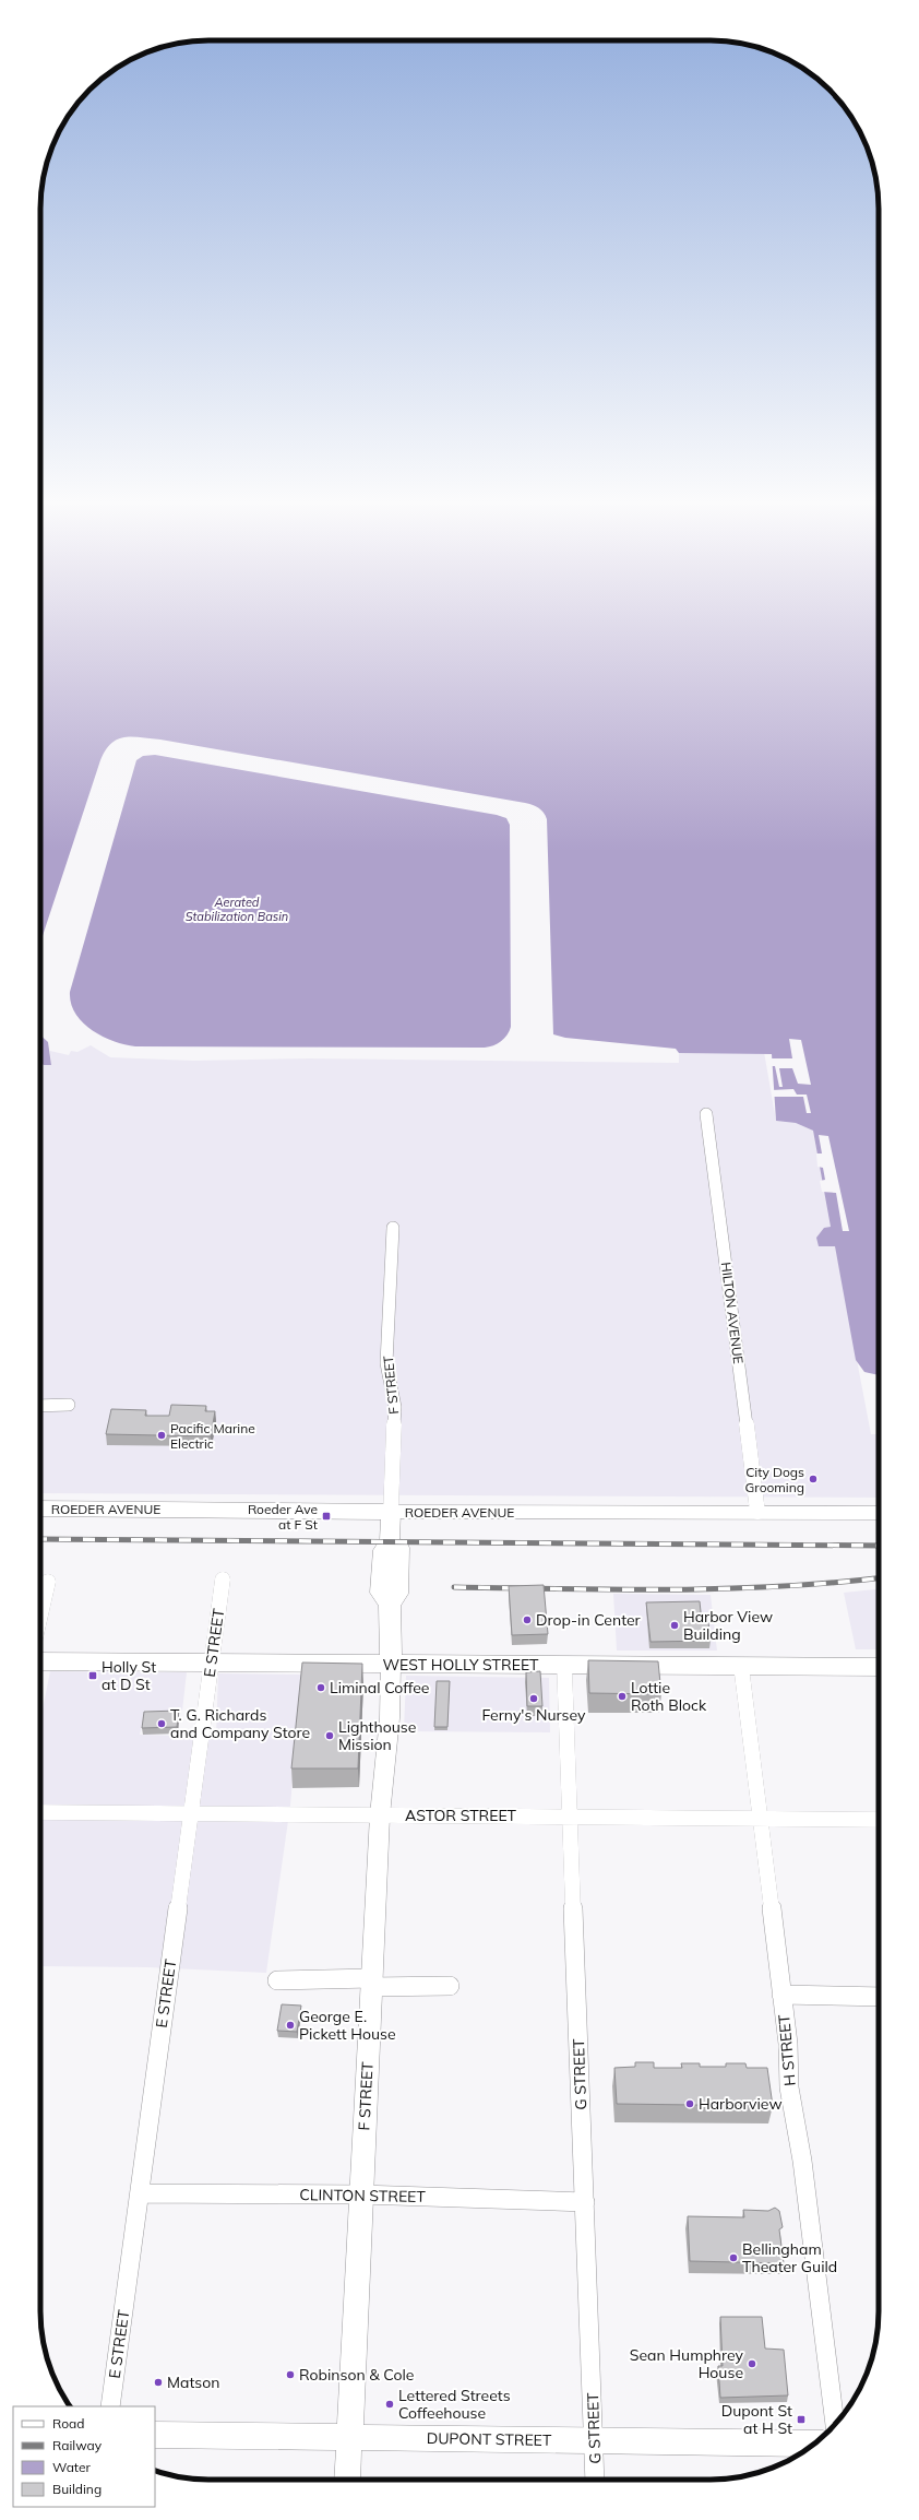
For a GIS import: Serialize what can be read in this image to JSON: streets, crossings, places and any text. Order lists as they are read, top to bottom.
{
  "streets": {
    "main road": ["F STREET", "ROEDER AVENUE", "WEST HOLLY STREET"],
    "street": [
      "HILTON AVENUE",
      "E STREET",
      "ASTOR STREET",
      "H STREET",
      "G STREET",
      "CLINTON STREET",
      "DUPONT STREET"
    ]
  },
  "crossings": [
    ["HILTON AVENUE", "ROEDER AVENUE"],
    ["F STREET", "ROEDER AVENUE"],
    ["F STREET", "WEST HOLLY STREET"],
    ["F STREET", "ASTOR STREET"],
    ["F STREET", "CLINTON STREET"],
    ["F STREET", "DUPONT STREET"],
    ["E STREET", "WEST HOLLY STREET"],
    ["E STREET", "ASTOR STREET"],
    ["E STREET", "CLINTON STREET"],
    ["WEST HOLLY STREET", "H STREET"],
    ["WEST HOLLY STREET", "G STREET"],
    ["ASTOR STREET", "H STREET"],
    ["ASTOR STREET", "G STREET"],
    ["G STREET", "CLINTON STREET"],
    ["G STREET", "DUPONT STREET"]
  ],
  "water": ["Aerated Stabilization Basin"],
  "places": {
    "other": [
      "Pacific Marine Electric",
      "City Dogs Grooming",
      "Drop-in Center",
      "Harbor View Building",
      "Liminal Coffee",
      "Lottie Roth Block",
      "Ferny's Nursey",
      "T. G. Richards and Company Store",
      "Lighthouse Mission",
      "George E. Pickett House",
      "Harborview",
      "Bellingham Theater Guild",
      "Sean Humphrey House",
      "Robinson & Cole",
      "Matson",
      "Lettered Streets Coffeehouse"
    ],
    "transit": ["Roeder Ave at F St", "Holly St at D St", "Dupont St at H St"]
  },
  "legend": [
    "Road",
    "Railway",
    "Water",
    "Building"
  ]
}
